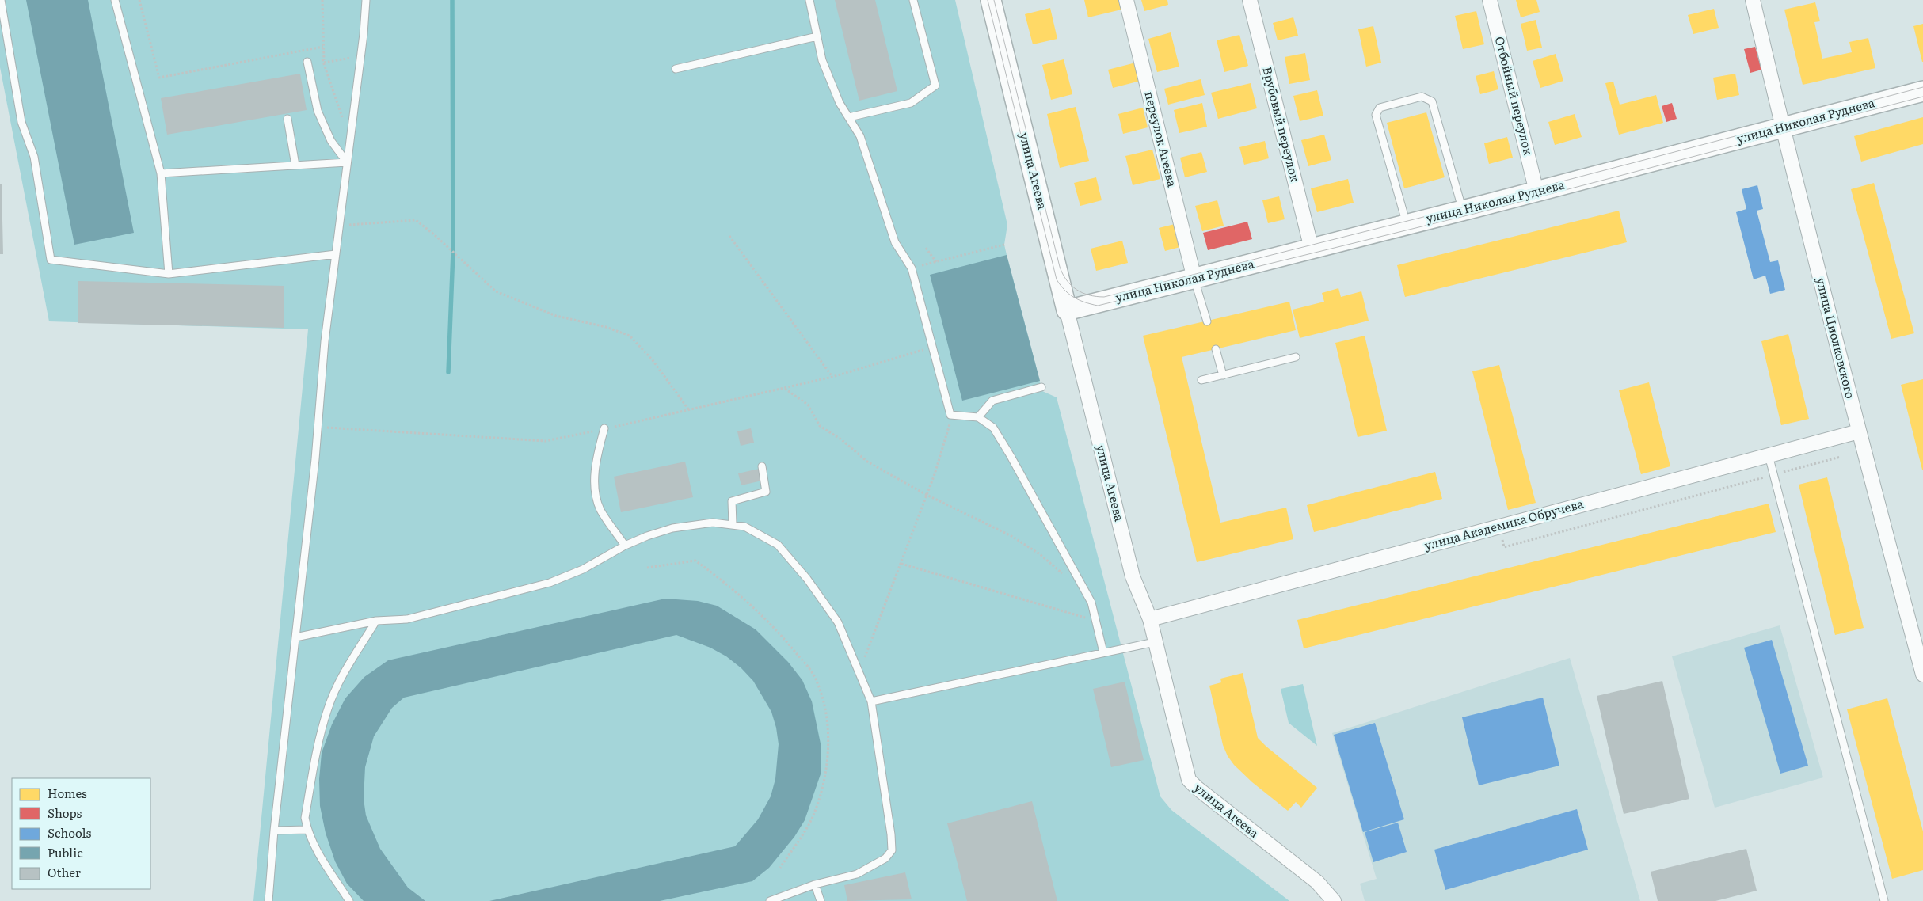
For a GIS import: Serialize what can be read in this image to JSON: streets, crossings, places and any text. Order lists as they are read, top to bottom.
{
  "streets": {
    "street": [
      "Отбойный переулок",
      "улица Николая Руднева",
      "Врубовый переулок",
      "переулок Агеева",
      "улица Агеева",
      "улица Циолковского",
      "улица Академика Обручева"
    ]
  },
  "crossings": [
    ["Отбойный переулок", "улица Николая Руднева"],
    ["улица Николая Руднева", "Врубовый переулок"],
    ["улица Николая Руднева", "переулок Агеева"],
    ["улица Николая Руднева", "улица Агеева"],
    ["улица Николая Руднева", "улица Циолковского"],
    ["улица Агеева", "улица Академика Обручева"],
    ["улица Циолковского", "улица Академика Обручева"]
  ],
  "legend": [
    "Homes",
    "Shops",
    "Schools",
    "Public",
    "Other"
  ]
}
